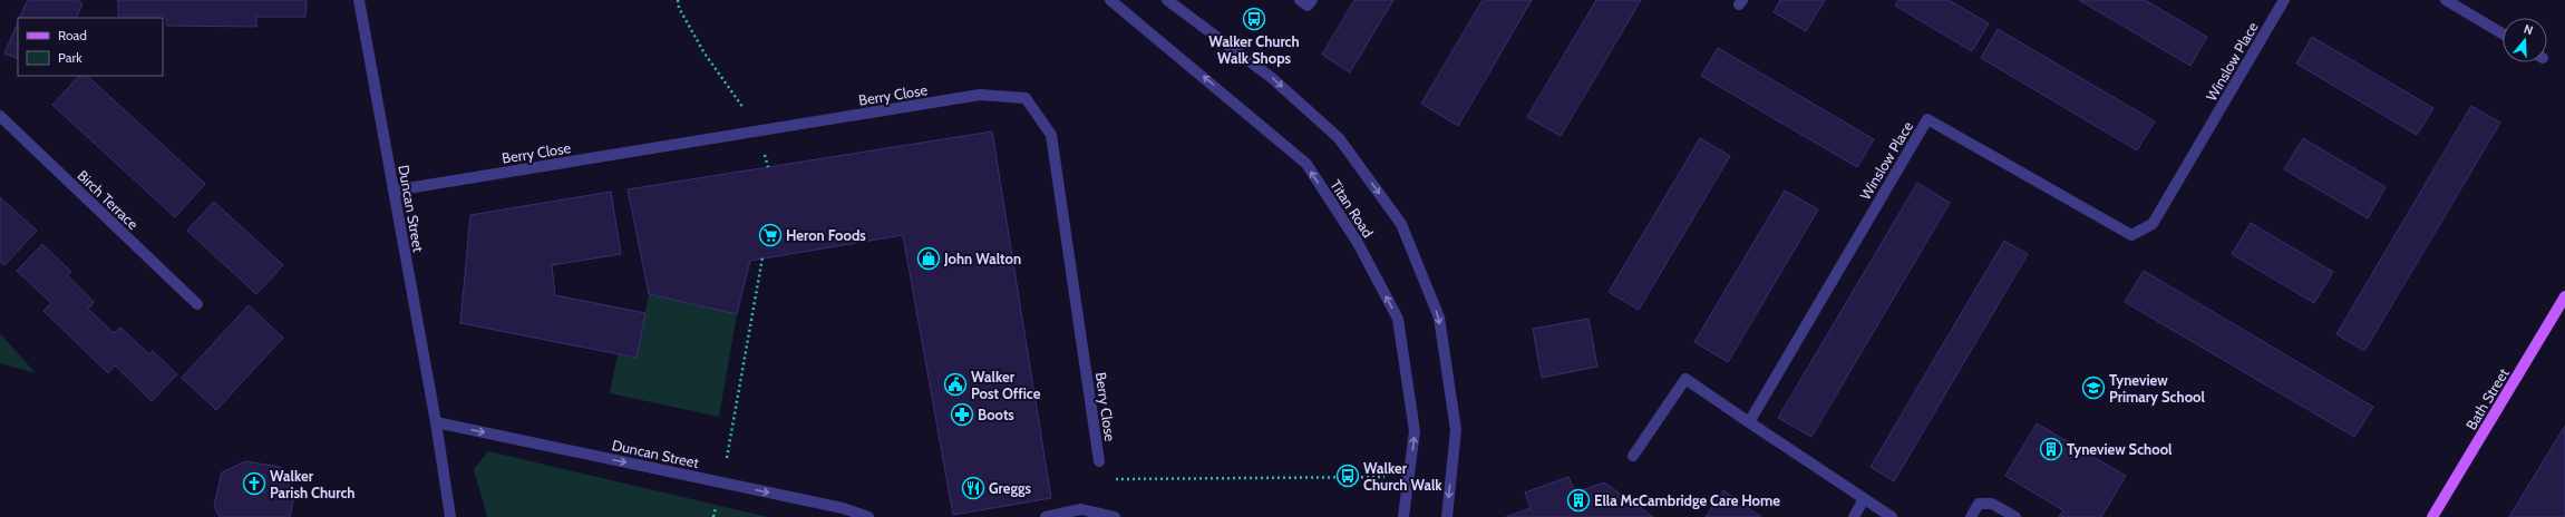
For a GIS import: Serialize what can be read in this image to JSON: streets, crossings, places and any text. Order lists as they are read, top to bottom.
{
  "streets": {
    "main road": ["Bath Street"],
    "street": [
      "Winslow Place",
      "Berry Close",
      "Birch Terrace",
      "Duncan Street",
      "Titan Road"
    ]
  },
  "crossings": [
    ["Berry Close", "Duncan Street"]
  ],
  "one_way": ["Duncan Street"],
  "places": {
    "bus stop": ["Walker Church Walk Shops", "Walker Church Walk"],
    "supermarket": ["Heron Foods"],
    "shop": ["John Walton"],
    "public building": ["Walker Post Office"],
    "school or university": ["Tyneview Primary School"],
    "pharmacy": ["Boots"],
    "building": ["Tyneview School", "Ella McCambridge Care Home"],
    "church": ["Walker Parish Church"],
    "restaurant": ["Greggs"]
  },
  "legend": ["Road", "Park"],
  "north": "top"
}
